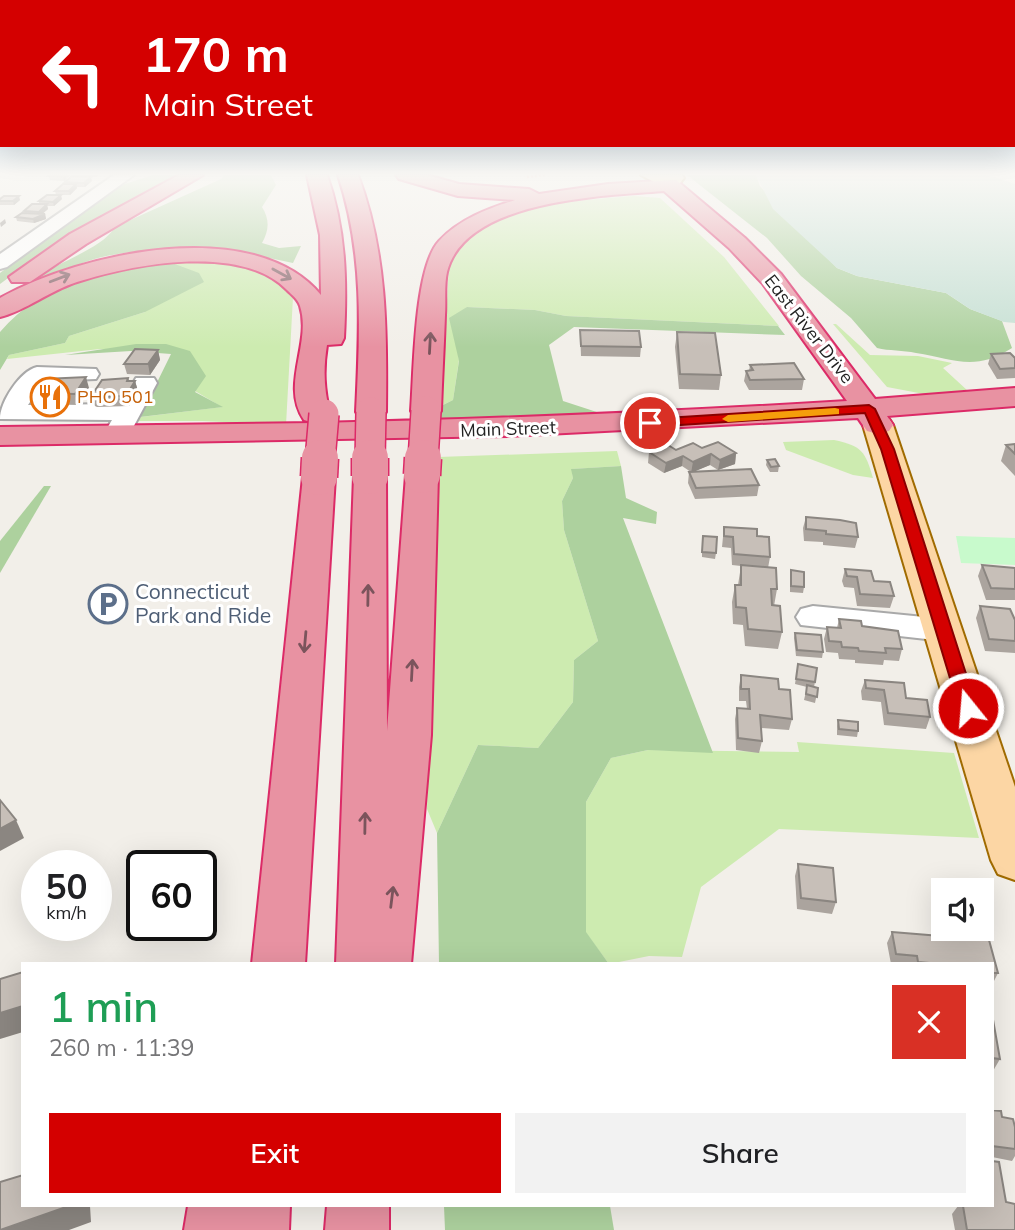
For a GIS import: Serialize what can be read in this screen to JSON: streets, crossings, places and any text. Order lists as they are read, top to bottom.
{
  "streets": {
    "highway": ["East River Drive", "Main Street"]
  },
  "crossings": [
    ["East River Drive", "Main Street"]
  ],
  "places": {
    "restaurant": ["PHO 501"],
    "parking": ["Connecticut Park and Ride"]
  },
  "page": {
    "turn": ["170 m", "Main Street"],
    "speed": "50 km/h",
    "limit": "60",
    "heading": ["1 min", "260 m · 11:39"],
    "buttons": ["Exit", "Share"]
  }
}
